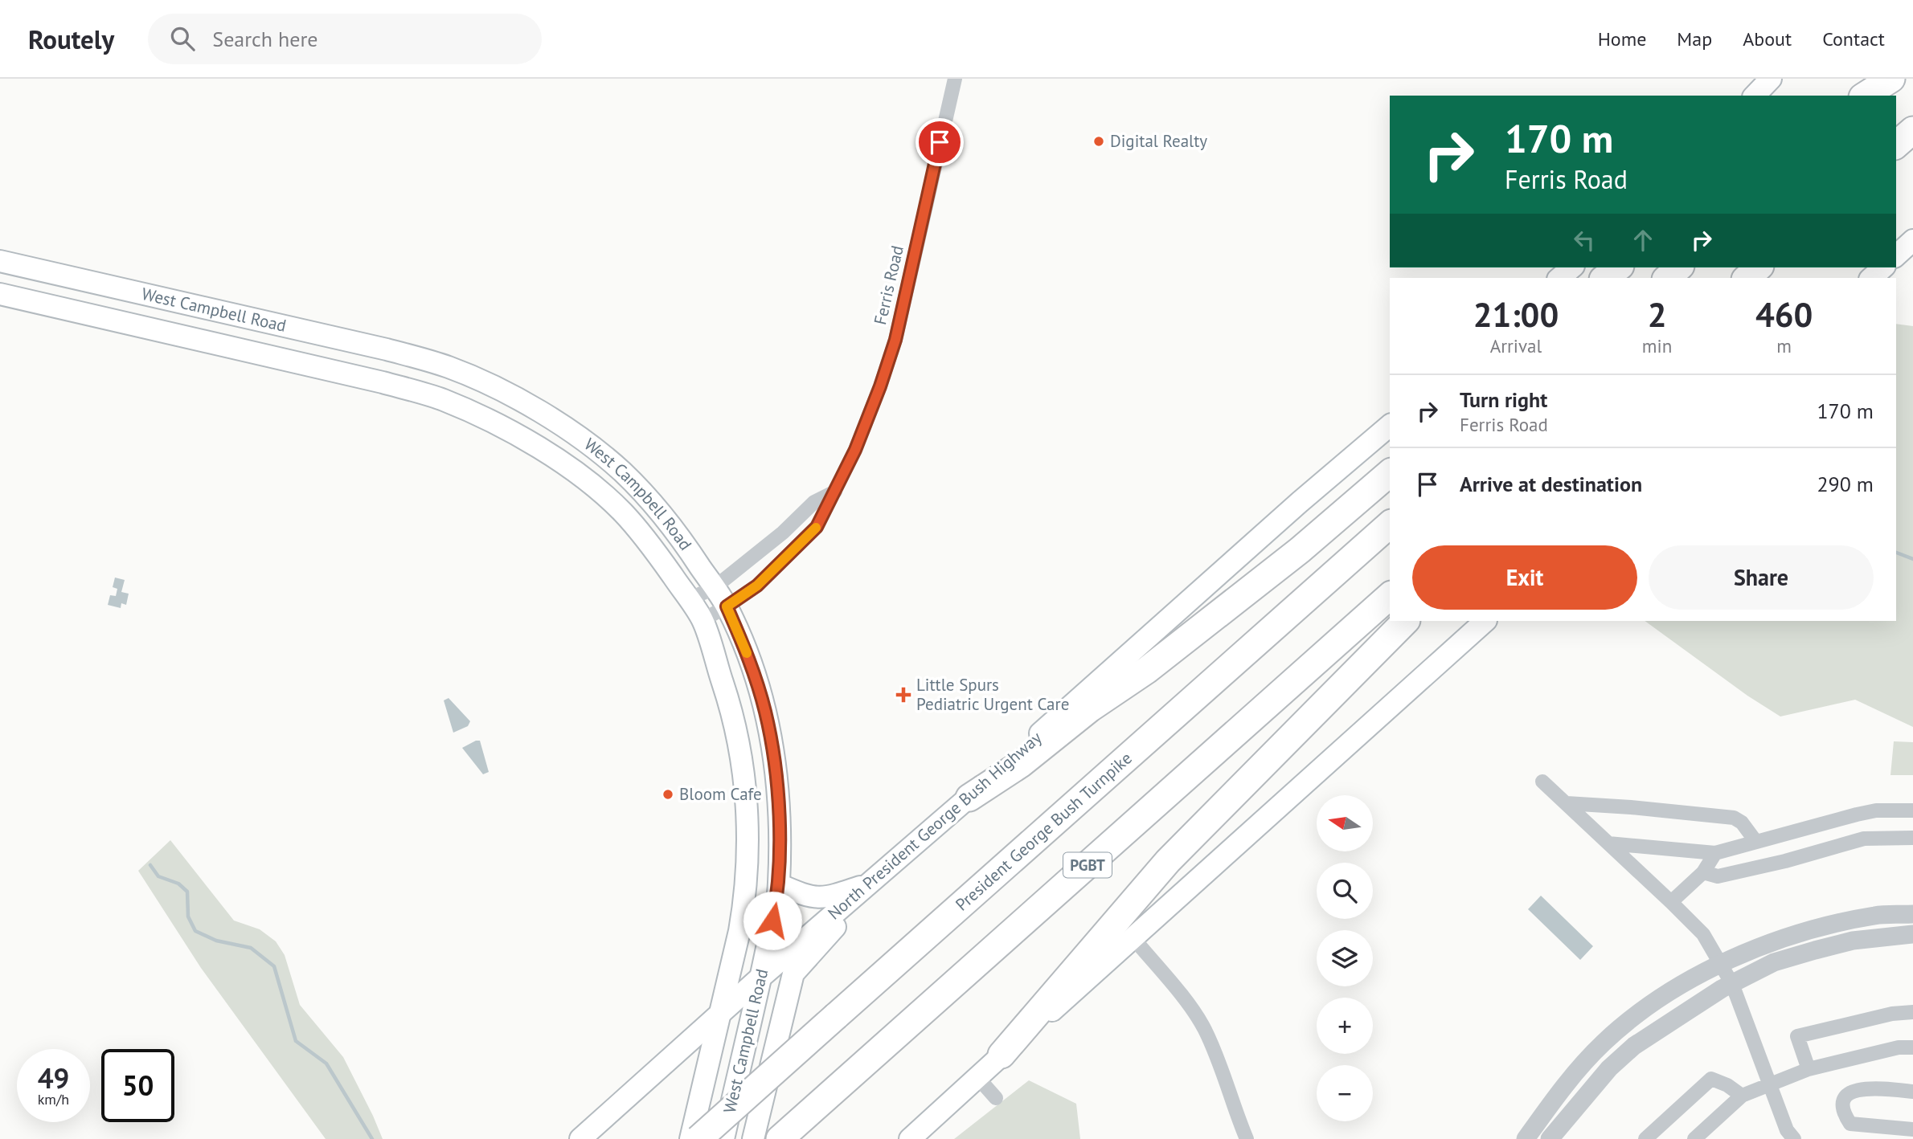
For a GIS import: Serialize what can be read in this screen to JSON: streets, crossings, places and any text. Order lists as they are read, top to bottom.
{
  "streets": {
    "highway": ["President George Bush Turnpike", "PGBT"],
    "main road": ["West Campbell Road", "North President George Bush Highway"],
    "street": ["Ferris Road"]
  },
  "crossings": [
    ["Ferris Road", "West Campbell Road"],
    ["West Campbell Road", "North President George Bush Highway"]
  ],
  "places": {
    "other": ["Digital Realty", "Bloom Cafe"],
    "health": ["Little Spurs Pediatric Urgent Care"]
  },
  "north": "left",
  "page": {
    "header": "Routely",
    "search": "Search here",
    "nav": [
      "Home",
      "Map",
      "About",
      "Contact"
    ],
    "turn": ["170 m", "Ferris Road"],
    "eta": [
      "21:00",
      "Arrival",
      "2",
      "min",
      "460",
      "m"
    ],
    "list": [
      {
        "name": "Turn right",
        "note": "Ferris Road",
        "value": "170 m"
      },
      {
        "name": "Arrive at destination",
        "value": "290 m"
      }
    ],
    "buttons": ["Exit", "Share"],
    "map_buttons": ["+", "−"],
    "speed": "49 km/h",
    "limit": "50"
  }
}
